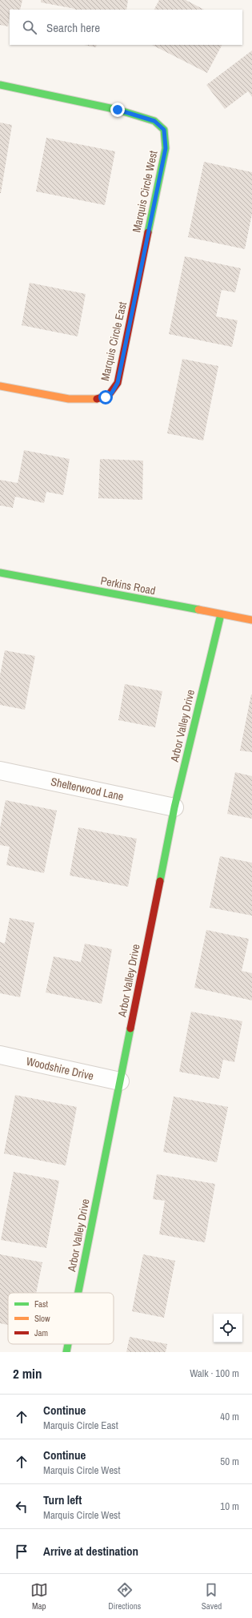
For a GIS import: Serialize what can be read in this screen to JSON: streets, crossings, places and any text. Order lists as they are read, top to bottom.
{
  "streets": {
    "street": [
      "Marquis Circle West",
      "Marquis Circle East",
      "Perkins Road",
      "Arbor Valley Drive",
      "Shelterwood Lane",
      "Woodshire Drive"
    ]
  },
  "crossings": [
    ["Marquis Circle West", "Marquis Circle East"],
    ["Perkins Road", "Arbor Valley Drive"],
    ["Arbor Valley Drive", "Shelterwood Lane"],
    ["Arbor Valley Drive", "Woodshire Drive"]
  ],
  "legend": ["Fast", "Slow", "Jam"],
  "page": {
    "search": "Search here",
    "heading": ["2 min", "Walk · 100 m"],
    "list": [
      ["Continue", "Marquis Circle East", "40 m"],
      ["Continue", "Marquis Circle West", "50 m"],
      ["Turn left", "Marquis Circle West", "10 m"],
      "Arrive at destination"
    ],
    "nav": ["Map", "Directions", "Saved"]
  }
}
